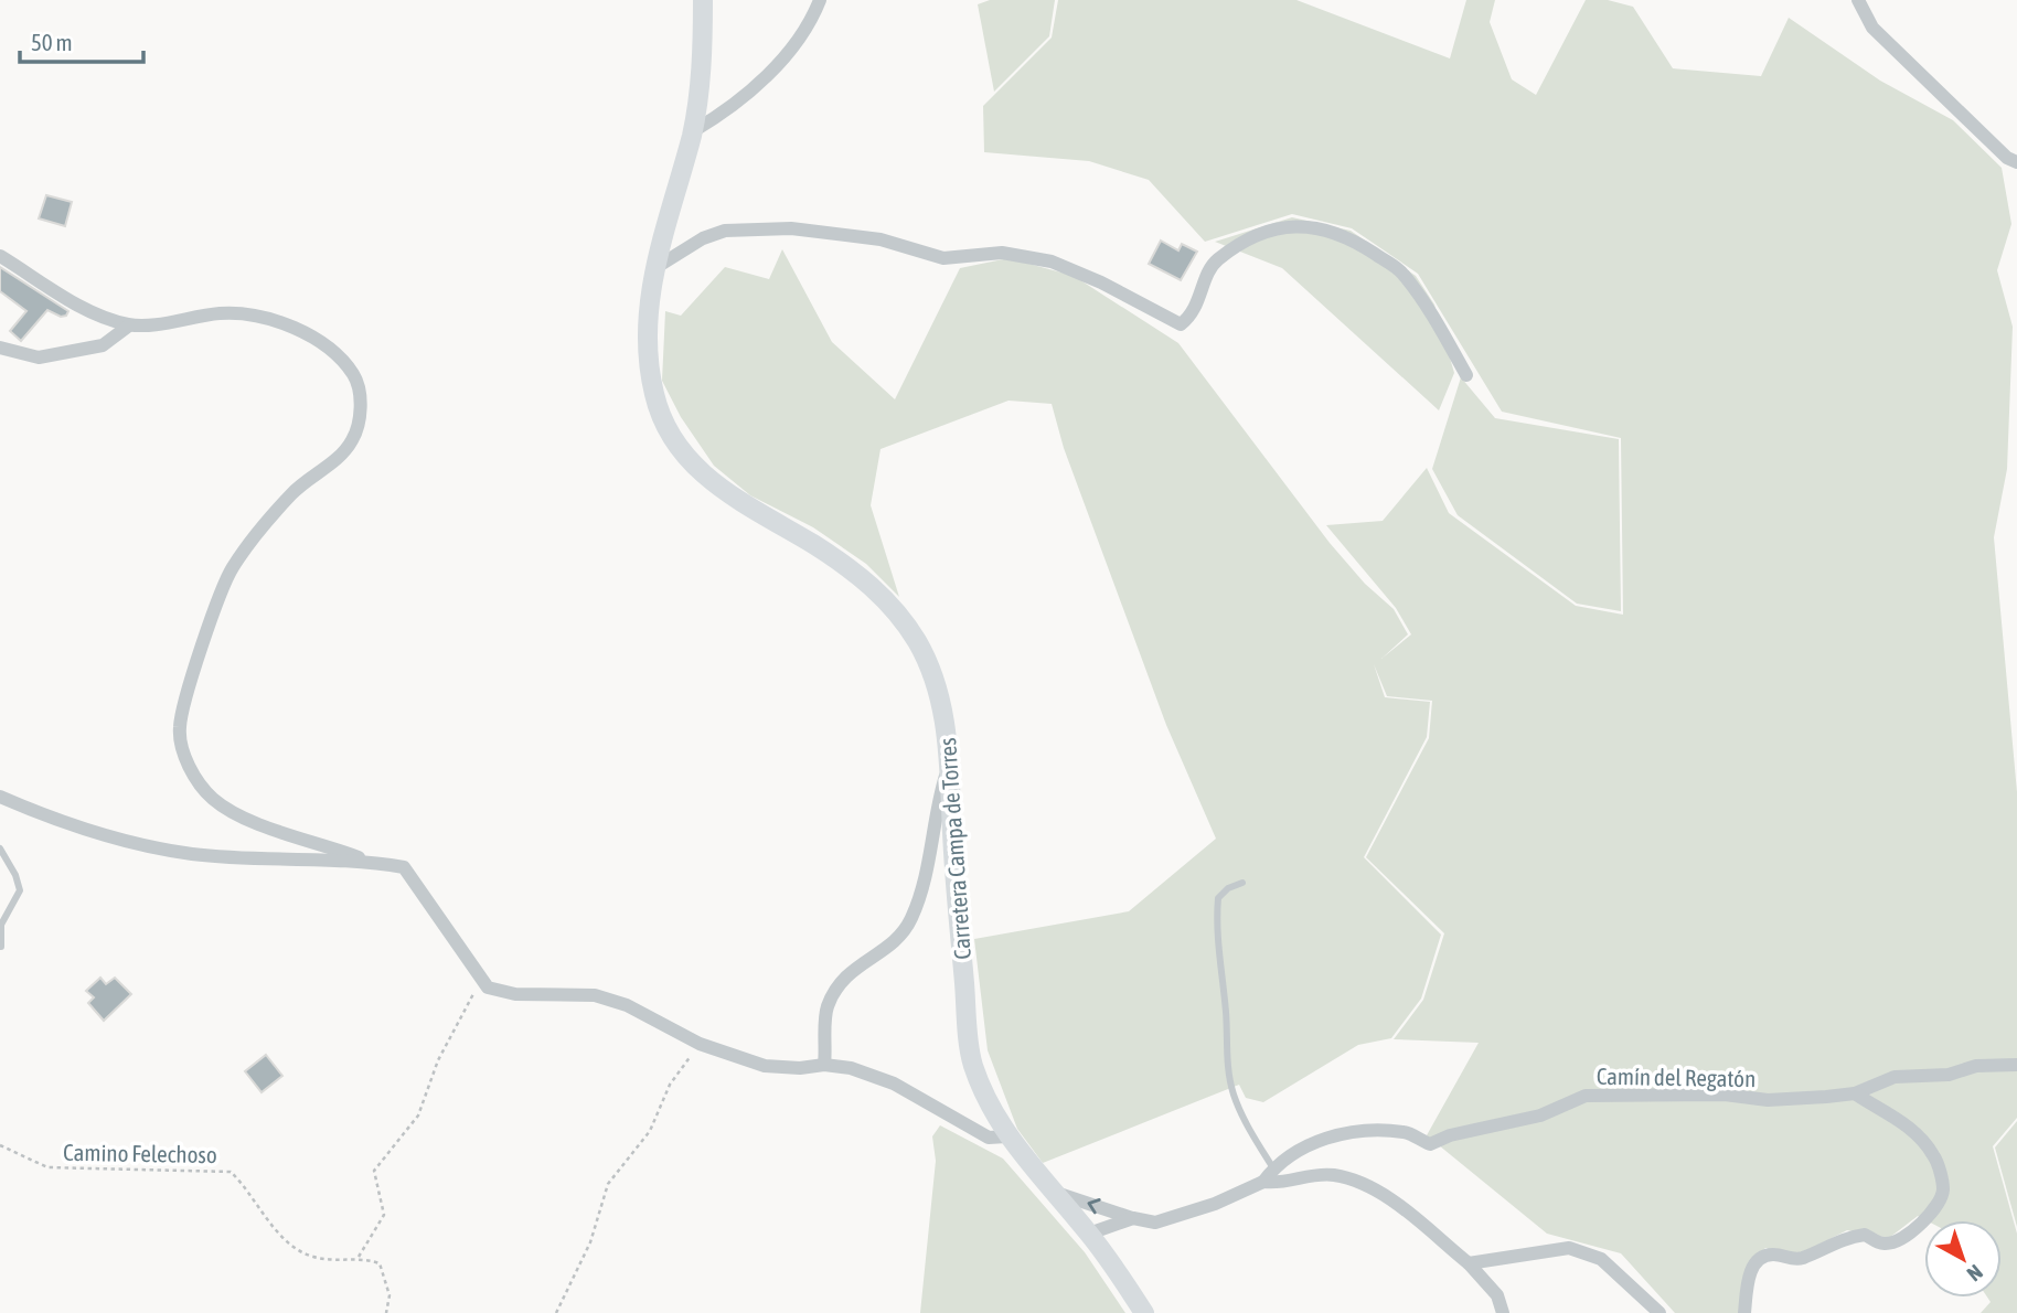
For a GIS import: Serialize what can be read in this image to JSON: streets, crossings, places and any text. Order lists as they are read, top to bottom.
{
  "streets": {
    "street": ["Carretera Campa de Torres", "Camín del Regatón"],
    "path": ["Camino Felechoso"]
  },
  "scale_bar": "50 m",
  "north": "bottom right"
}
